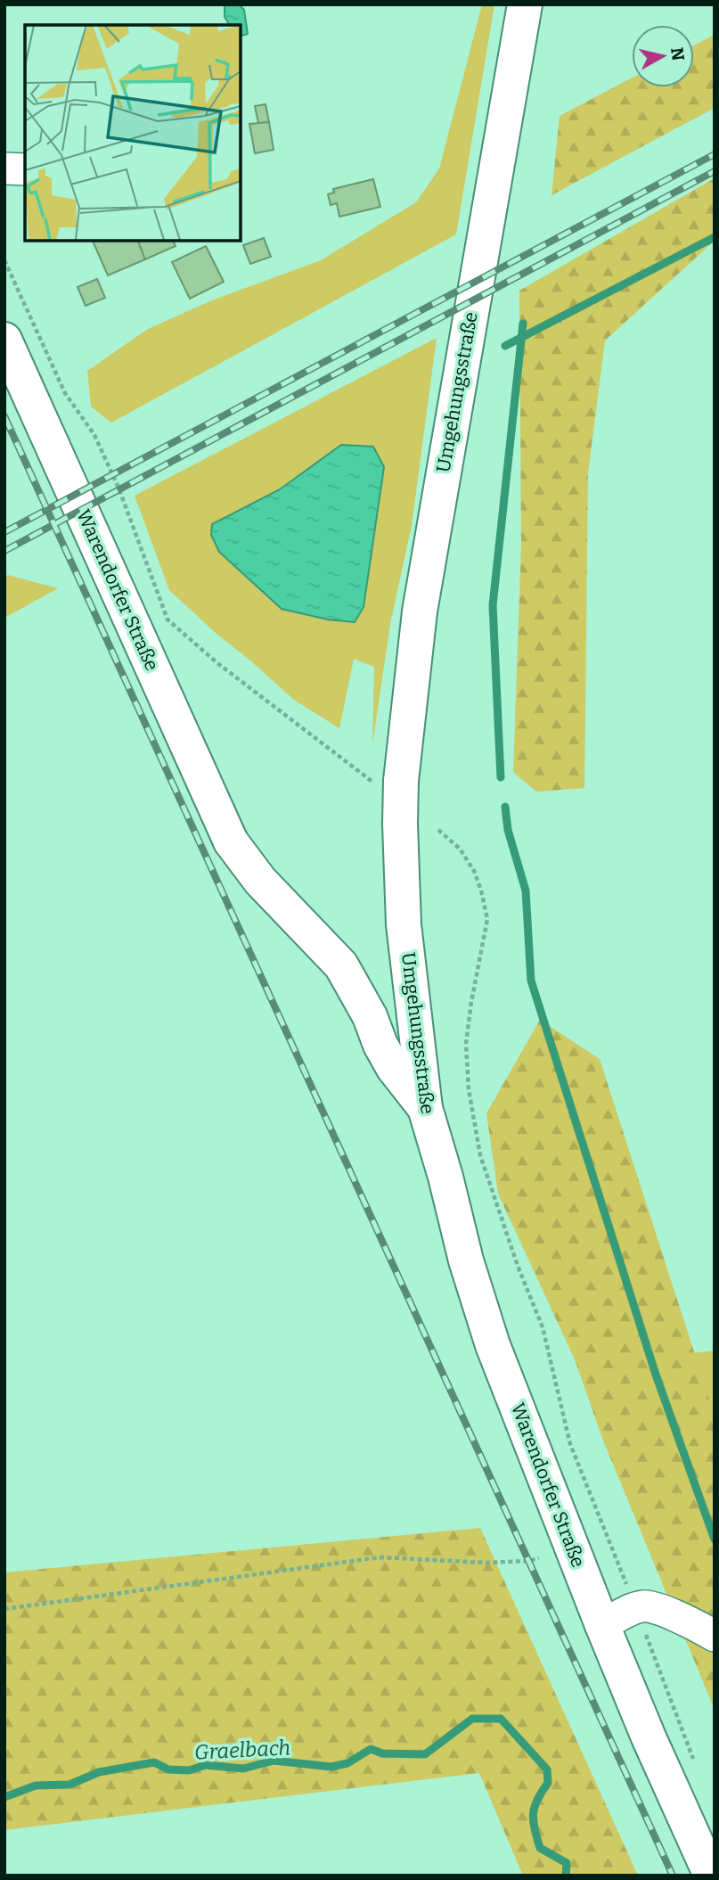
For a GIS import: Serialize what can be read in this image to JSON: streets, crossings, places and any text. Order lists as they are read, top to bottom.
{
  "streets": {
    "main road": ["Umgehungsstraße", "Warendorfer Straße"]
  },
  "crossings": [
    ["Umgehungsstraße", "Warendorfer Straße"]
  ],
  "water": ["Graelbach"],
  "north": "right"
}
